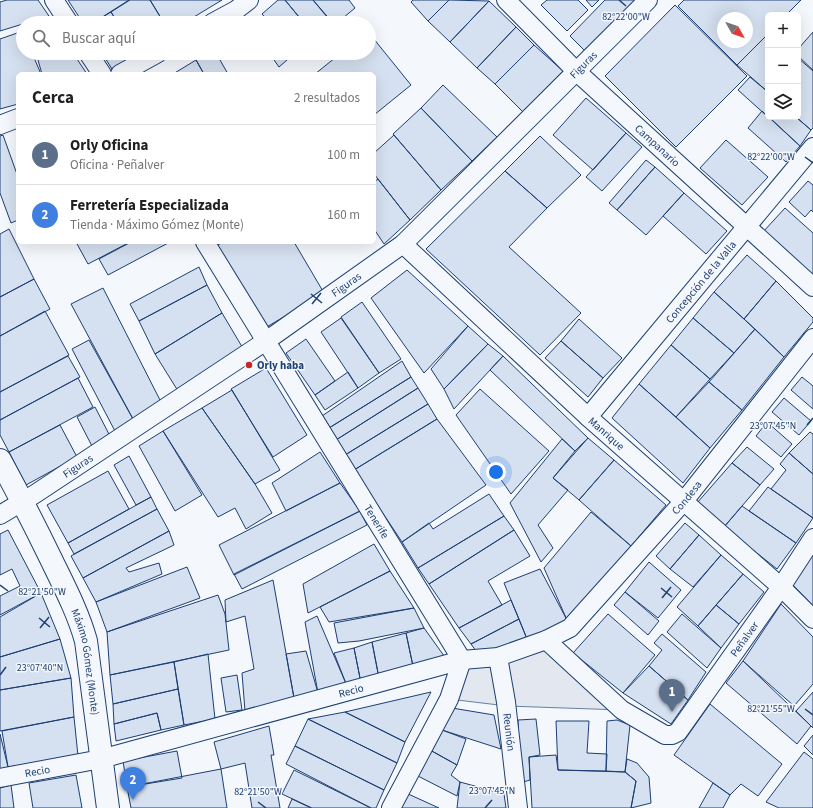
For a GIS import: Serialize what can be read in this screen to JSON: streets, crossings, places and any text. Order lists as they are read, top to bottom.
{
  "streets": {
    "main road": ["Máximo Gómez (Monte)"],
    "street": [
      "Figuras",
      "Campanario",
      "Concepción de la Valla",
      "Manrique",
      "Condesa",
      "Tenerife",
      "Peñalver",
      "Recio",
      "Reunión"
    ]
  },
  "crossings": [
    ["Figuras", "Campanario"],
    ["Figuras", "Manrique"],
    ["Figuras", "Tenerife"],
    ["Figuras", "Máximo Gómez (Monte)"],
    ["Campanario", "Concepción de la Valla"],
    ["Concepción de la Valla", "Manrique"],
    ["Manrique", "Condesa"],
    ["Manrique", "Peñalver"],
    ["Condesa", "Peñalver"],
    ["Condesa", "Recio"],
    ["Tenerife", "Recio"],
    ["Peñalver", "Recio"],
    ["Máximo Gómez (Monte)", "Recio"],
    ["Recio", "Reunión"]
  ],
  "places": ["Orly haba"],
  "north": "bottom right",
  "page": {
    "map_buttons": ["+", "−"],
    "search": "Buscar aquí",
    "heading": ["Cerca", "2 resultados"],
    "list": [
      {
        "mark": "1",
        "name": "Orly Oficina",
        "note": "Oficina · Peñalver",
        "value": "100 m"
      },
      {
        "mark": "2",
        "name": "Ferretería Especializada",
        "note": "Tienda · Máximo Gómez (Monte)",
        "value": "160 m"
      }
    ],
    "pins": ["1", "2"]
  },
  "coordinates": [
    "82°22'00\"W",
    "23°07'45\"N",
    "82°21'50\"W",
    "23°07'40\"N",
    "82°21'55\"W"
  ]
}
